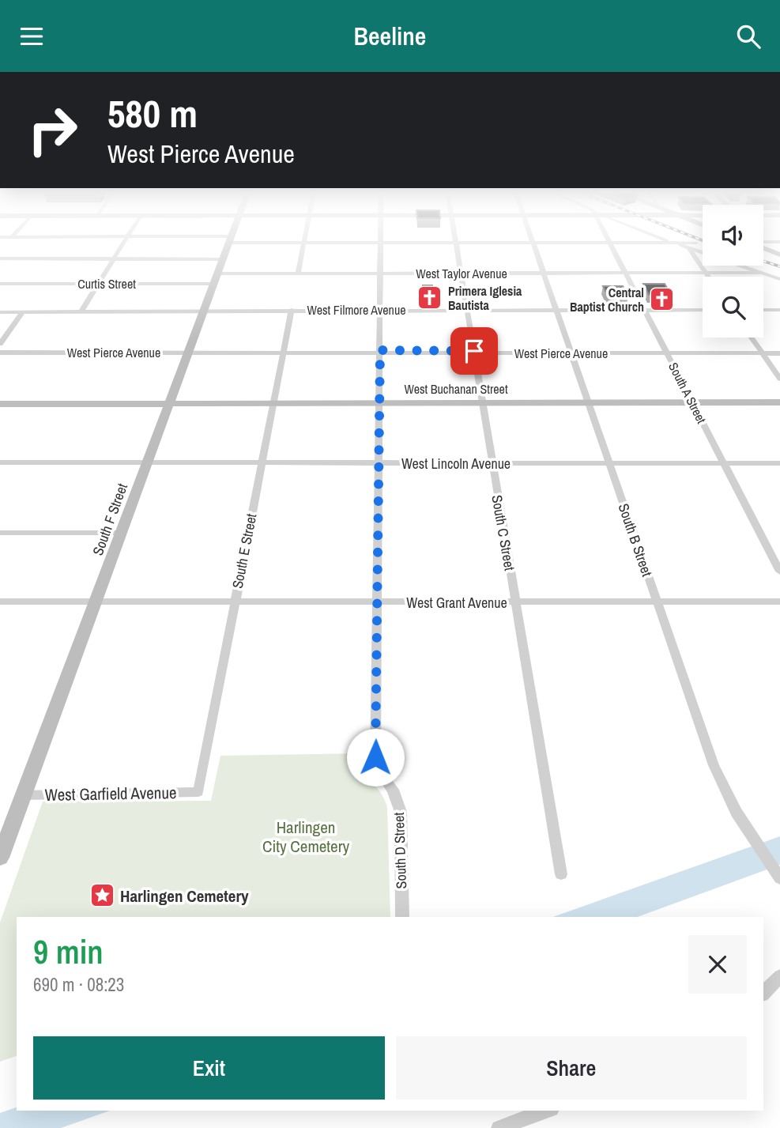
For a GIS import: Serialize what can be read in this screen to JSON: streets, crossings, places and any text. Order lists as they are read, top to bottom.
{
  "streets": {
    "street": [
      "West Taylor Avenue",
      "Curtis Street",
      "West Filmore Avenue",
      "West Pierce Avenue",
      "West Buchanan Street",
      "South A Street",
      "West Lincoln Avenue",
      "South F Street",
      "South C Street",
      "South B Street",
      "South E Street",
      "West Grant Avenue",
      "West Garfield Avenue",
      "South D Street"
    ]
  },
  "crossings": [
    ["West Taylor Avenue", "Curtis Street"],
    ["West Taylor Avenue", "South A Street"],
    ["West Taylor Avenue", "South F Street"],
    ["West Taylor Avenue", "South C Street"],
    ["West Taylor Avenue", "South B Street"],
    ["West Taylor Avenue", "South D Street"],
    ["Curtis Street", "South F Street"],
    ["West Filmore Avenue", "South A Street"],
    ["West Filmore Avenue", "South F Street"],
    ["West Filmore Avenue", "South C Street"],
    ["West Filmore Avenue", "South B Street"],
    ["West Filmore Avenue", "South E Street"],
    ["West Filmore Avenue", "South D Street"],
    ["West Pierce Avenue", "South A Street"],
    ["West Pierce Avenue", "South F Street"],
    ["West Pierce Avenue", "South C Street"],
    ["West Pierce Avenue", "South B Street"],
    ["West Pierce Avenue", "South E Street"],
    ["West Pierce Avenue", "South D Street"],
    ["West Buchanan Street", "South A Street"],
    ["West Buchanan Street", "South F Street"],
    ["West Buchanan Street", "South C Street"],
    ["West Buchanan Street", "South B Street"],
    ["West Buchanan Street", "South E Street"],
    ["West Buchanan Street", "South D Street"],
    ["South A Street", "West Lincoln Avenue"],
    ["West Lincoln Avenue", "South F Street"],
    ["West Lincoln Avenue", "South C Street"],
    ["West Lincoln Avenue", "South B Street"],
    ["West Lincoln Avenue", "South E Street"],
    ["West Lincoln Avenue", "South D Street"],
    ["South F Street", "West Grant Avenue"],
    ["South F Street", "West Garfield Avenue"],
    ["South C Street", "West Grant Avenue"],
    ["South B Street", "West Grant Avenue"],
    ["South E Street", "West Grant Avenue"],
    ["South E Street", "West Garfield Avenue"],
    ["West Grant Avenue", "South D Street"]
  ],
  "parks": ["Harlingen City Cemetery"],
  "places": {
    "church": ["Primera Iglesia Bautista", "Central Baptist Church"],
    "place": ["Harlingen Cemetery"]
  },
  "page": {
    "header": "Beeline",
    "turn": ["580 m", "West Pierce Avenue"],
    "heading": ["9 min", "690 m · 08:23"],
    "buttons": ["Exit", "Share"]
  }
}
